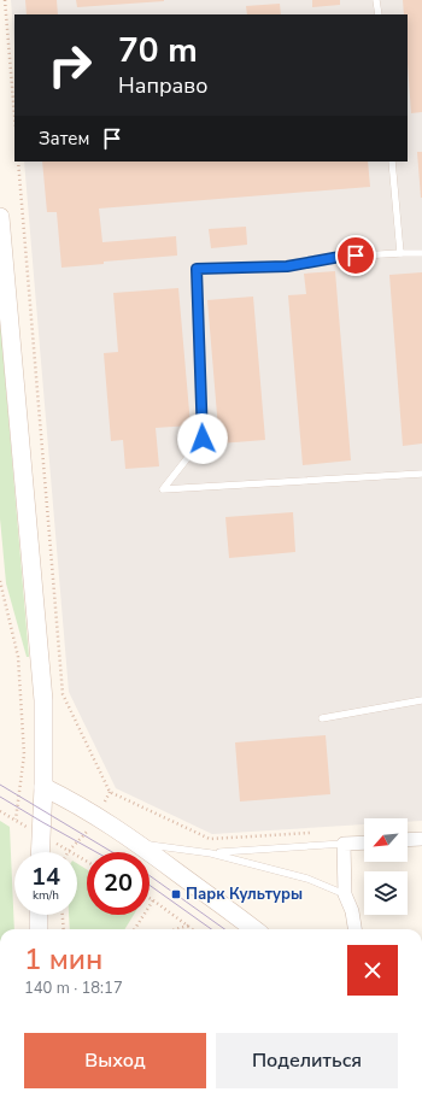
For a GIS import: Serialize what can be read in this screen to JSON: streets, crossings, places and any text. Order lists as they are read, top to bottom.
{
  "places": {
    "transit": ["Парк Культуры"]
  },
  "north": "bottom left",
  "page": {
    "turn": ["70 m", "Направо"],
    "then": "Затем",
    "speed": "14 km/h",
    "limit": "20",
    "heading": ["1 мин", "140 m · 18:17"],
    "buttons": ["Выход", "Поделиться"]
  }
}
